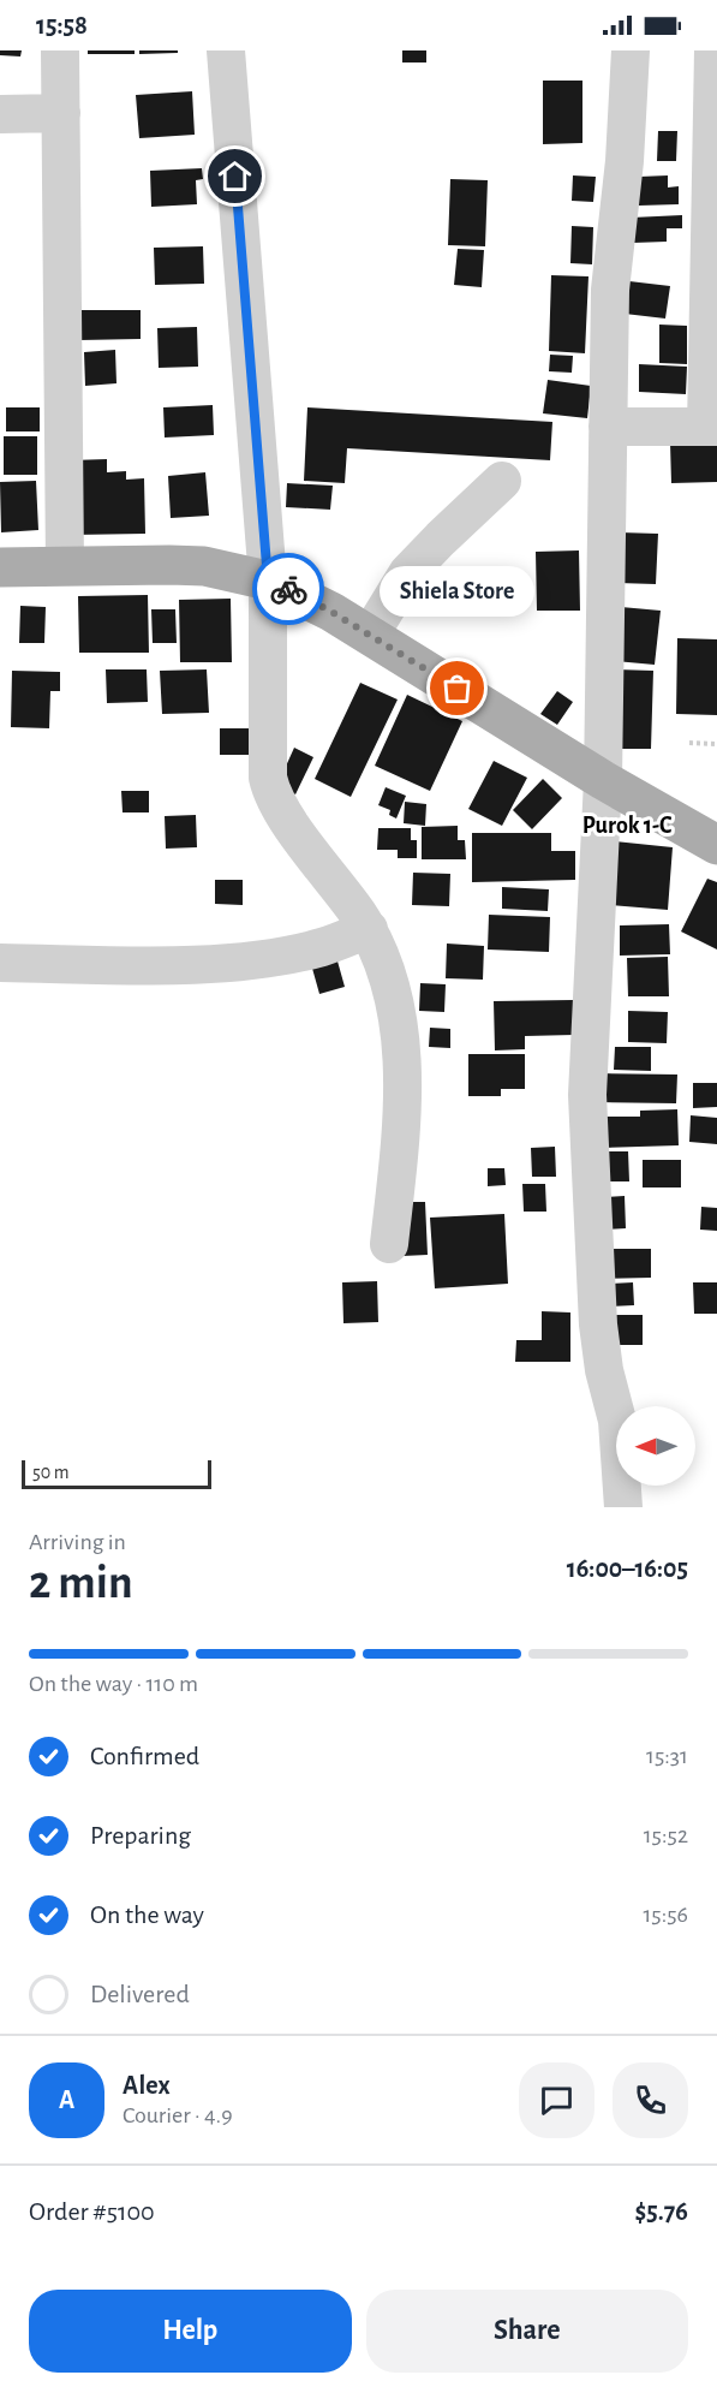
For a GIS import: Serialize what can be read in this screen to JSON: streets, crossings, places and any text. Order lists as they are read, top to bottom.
{
  "districts": ["Purok 1-C"],
  "places": ["Shiela Store"],
  "scale_bar": "50 m",
  "north": "left",
  "page": {
    "status": "15:58",
    "bubble": "Shiela Store",
    "scale": "50 m",
    "heading": ["2 min", "Arriving in", "16:00–16:05"],
    "panel": [
      "Alex",
      "Courier · 4.9",
      "Order #5100",
      "$5.76"
    ],
    "bar": "On the way · 110 m",
    "list": [
      ["Confirmed", "15:31"],
      ["Preparing", "15:52"],
      ["On the way", "15:56"],
      "Delivered"
    ],
    "round": "A",
    "buttons": ["Help", "Share"]
  }
}
